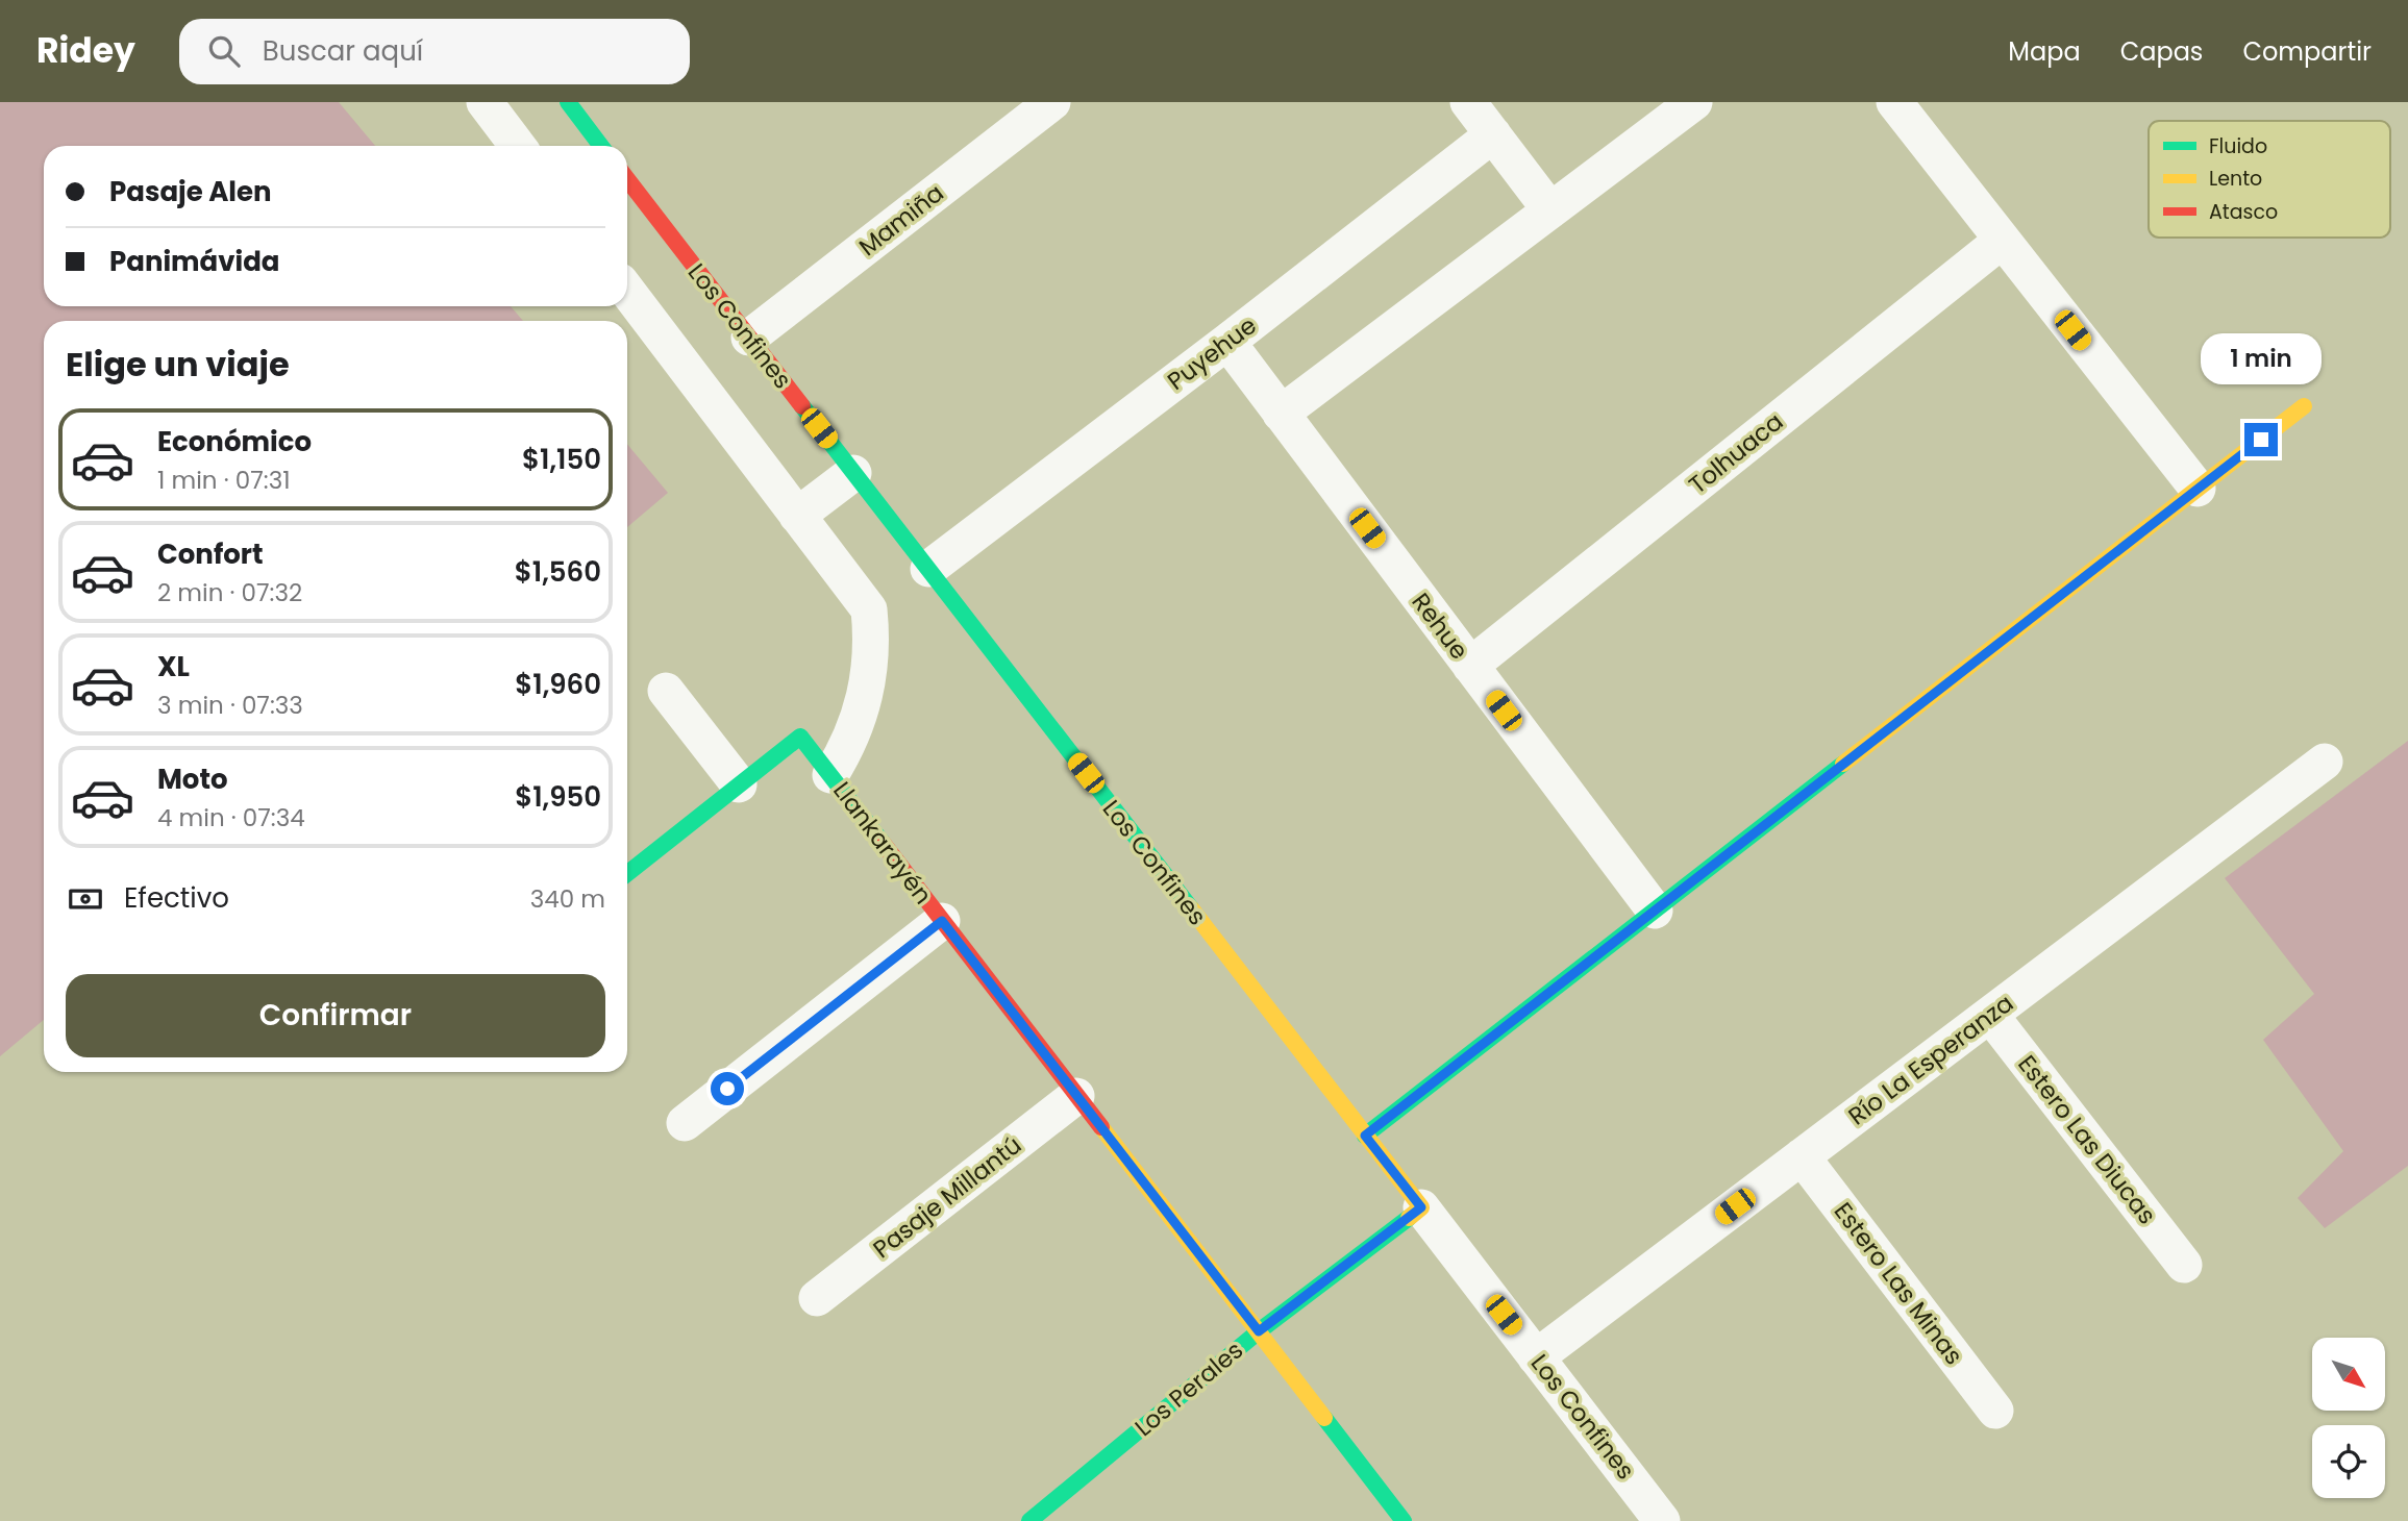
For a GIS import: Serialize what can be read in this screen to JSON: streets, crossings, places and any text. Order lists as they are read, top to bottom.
{
  "streets": {
    "street": [
      "Mamiña",
      "Los Confines",
      "Puyehue",
      "Tolhuaca",
      "Rehue",
      "Llankarayén",
      "Río La Esperanza",
      "Estero Las Diucas",
      "Pasaje Millantú",
      "Estero Las Minas",
      "Los Perales"
    ]
  },
  "crossings": [
    ["Mamiña", "Los Confines"],
    ["Los Confines", "Puyehue"],
    ["Los Confines", "Río La Esperanza"],
    ["Los Confines", "Los Perales"],
    ["Puyehue", "Rehue"],
    ["Tolhuaca", "Rehue"],
    ["Llankarayén", "Pasaje Millantú"],
    ["Llankarayén", "Los Perales"],
    ["Río La Esperanza", "Estero Las Diucas"],
    ["Río La Esperanza", "Estero Las Minas"]
  ],
  "legend": ["Fluido", "Lento", "Atasco"],
  "north": "bottom right",
  "page": {
    "header": "Ridey",
    "search": "Buscar aquí",
    "nav": ["Mapa", "Capas", "Compartir"],
    "banner": ["Pasaje Alen", "Panimávida"],
    "heading": "Elige un viaje",
    "bubble": "1 min",
    "list": [
      {
        "name": "Económico",
        "note": "1 min · 07:31",
        "value": "$1,150"
      },
      {
        "name": "Confort",
        "note": "2 min · 07:32",
        "value": "$1,560"
      },
      {
        "name": "XL",
        "note": "3 min · 07:33",
        "value": "$1,960"
      },
      {
        "name": "Moto",
        "note": "4 min · 07:34",
        "value": "$1,950"
      }
    ],
    "pay": ["Efectivo", "340 m"],
    "buttons": "Confirmar"
  }
}
